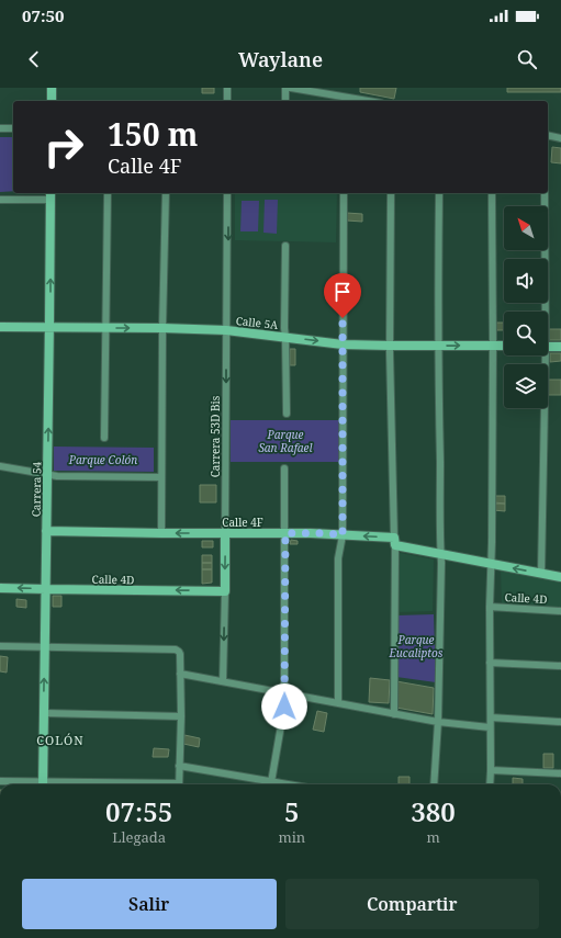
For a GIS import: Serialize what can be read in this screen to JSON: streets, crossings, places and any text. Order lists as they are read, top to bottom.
{
  "streets": {
    "street": [
      "Calle 5A",
      "Carrera 53D Bis",
      "Carrera 54",
      "Calle 4F",
      "Calle 4D"
    ]
  },
  "crossings": [
    ["Calle 5A", "Carrera 53D Bis"],
    ["Calle 5A", "Carrera 54"],
    ["Carrera 53D Bis", "Calle 4F"],
    ["Carrera 53D Bis", "Calle 4D"],
    ["Carrera 54", "Calle 4F"],
    ["Carrera 54", "Calle 4D"]
  ],
  "one_way": ["Calle 4D"],
  "districts": ["COLÓN"],
  "parks": ["Parque San Rafael", "Parque Colón", "Parque Eucaliptos"],
  "north": "top left",
  "page": {
    "status": "07:50",
    "header": "Waylane",
    "turn": ["150 m", "Calle 4F"],
    "eta": [
      "07:55",
      "Llegada",
      "5",
      "min",
      "380",
      "m"
    ],
    "buttons": ["Salir", "Compartir"]
  }
}
